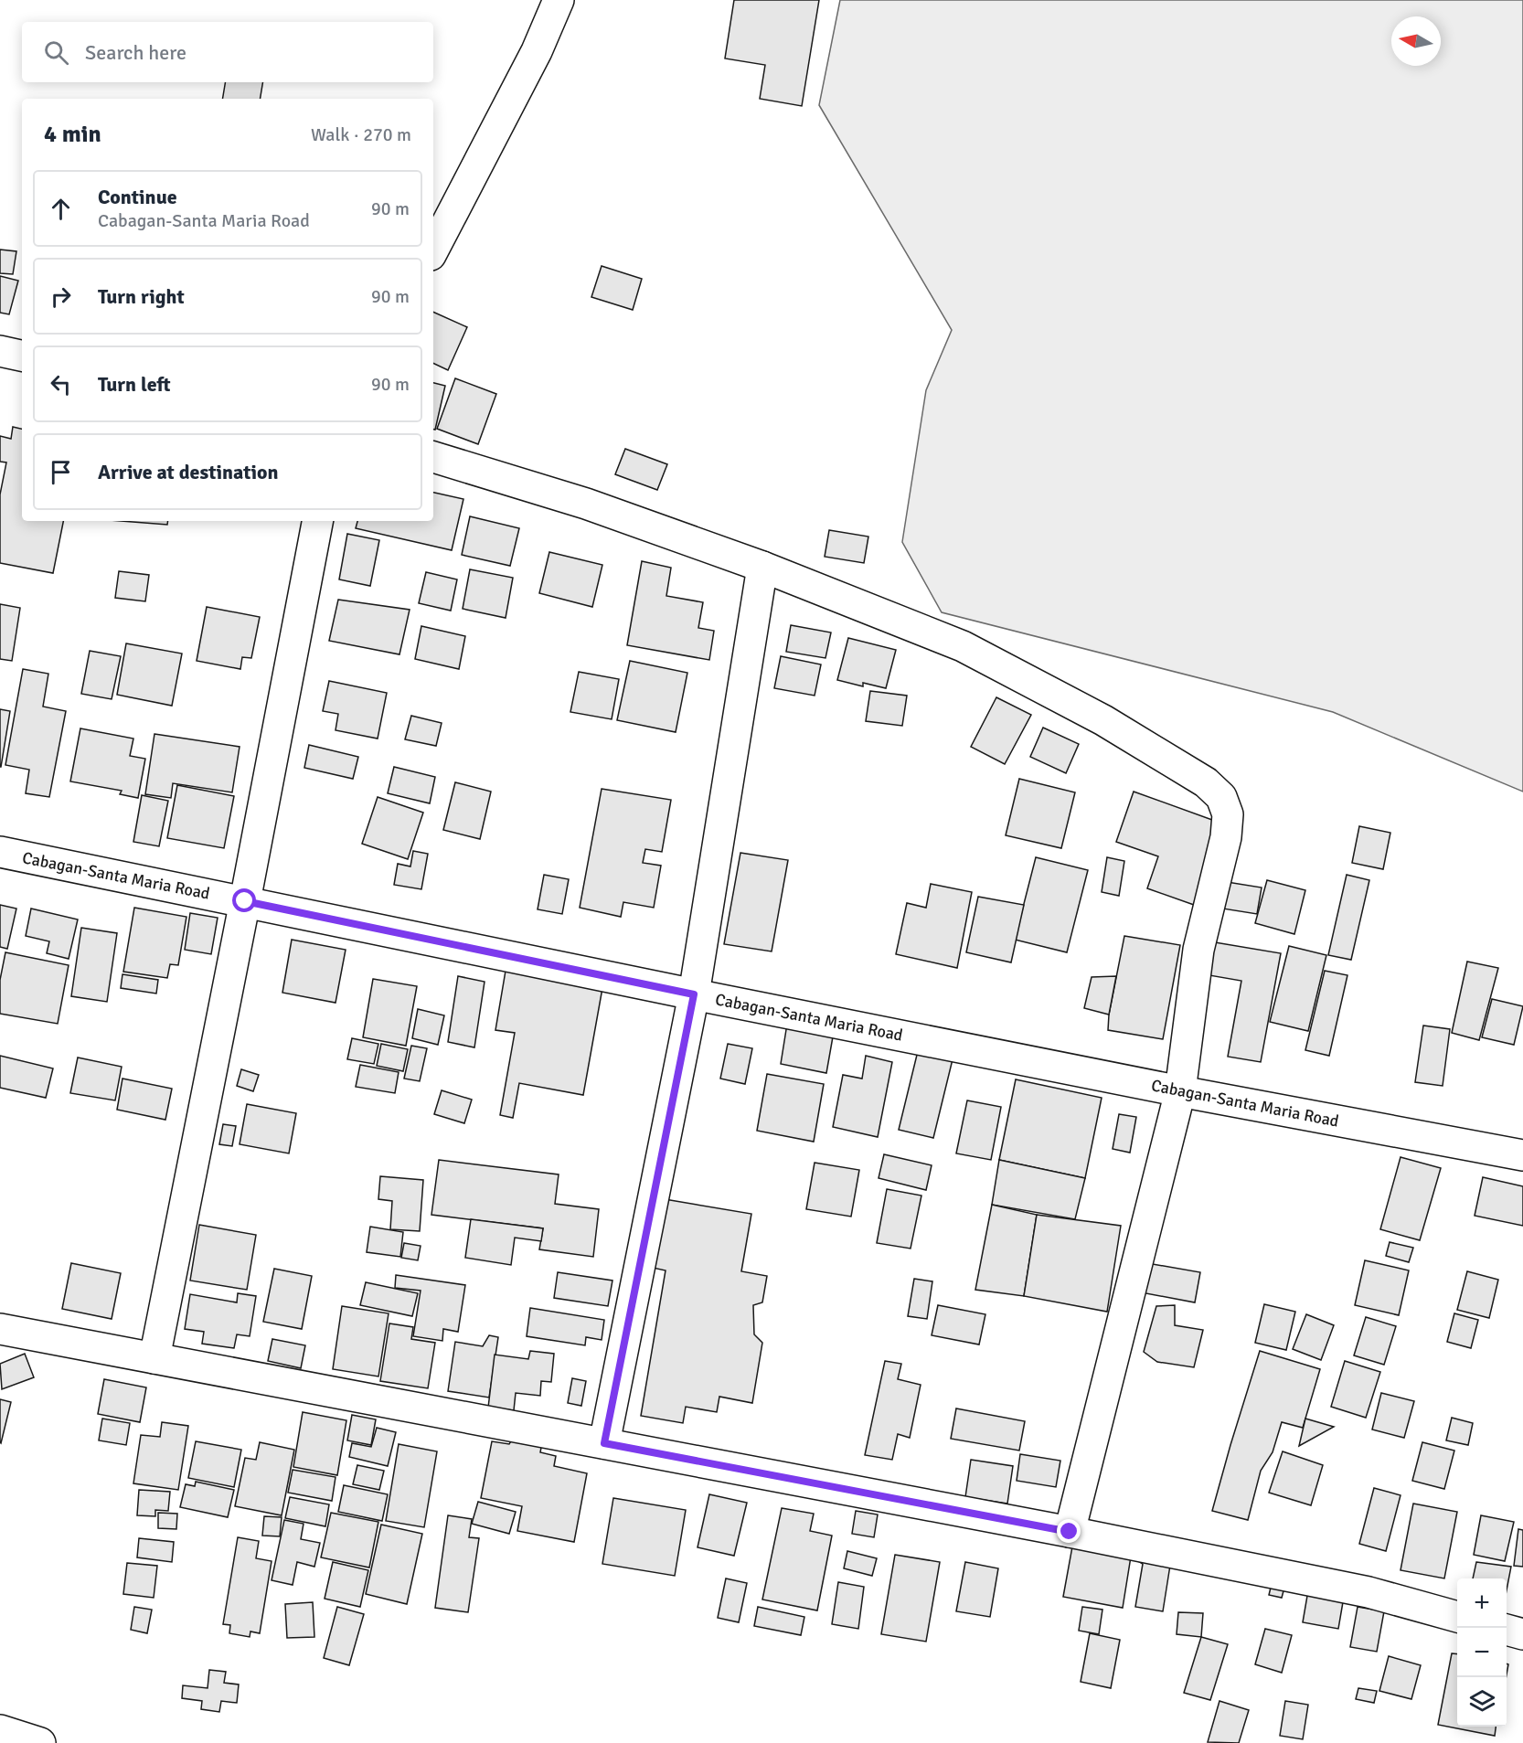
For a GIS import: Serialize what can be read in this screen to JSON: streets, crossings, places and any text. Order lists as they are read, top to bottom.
{
  "streets": {
    "street": ["Cabagan-Santa Maria Road"]
  },
  "north": "left",
  "page": {
    "search": "Search here",
    "heading": ["4 min", "Walk · 270 m"],
    "list": [
      ["Continue", "Cabagan-Santa Maria Road", "90 m"],
      ["Turn right", "90 m"],
      ["Turn left", "90 m"],
      "Arrive at destination"
    ],
    "map_buttons": ["+", "−"]
  }
}
